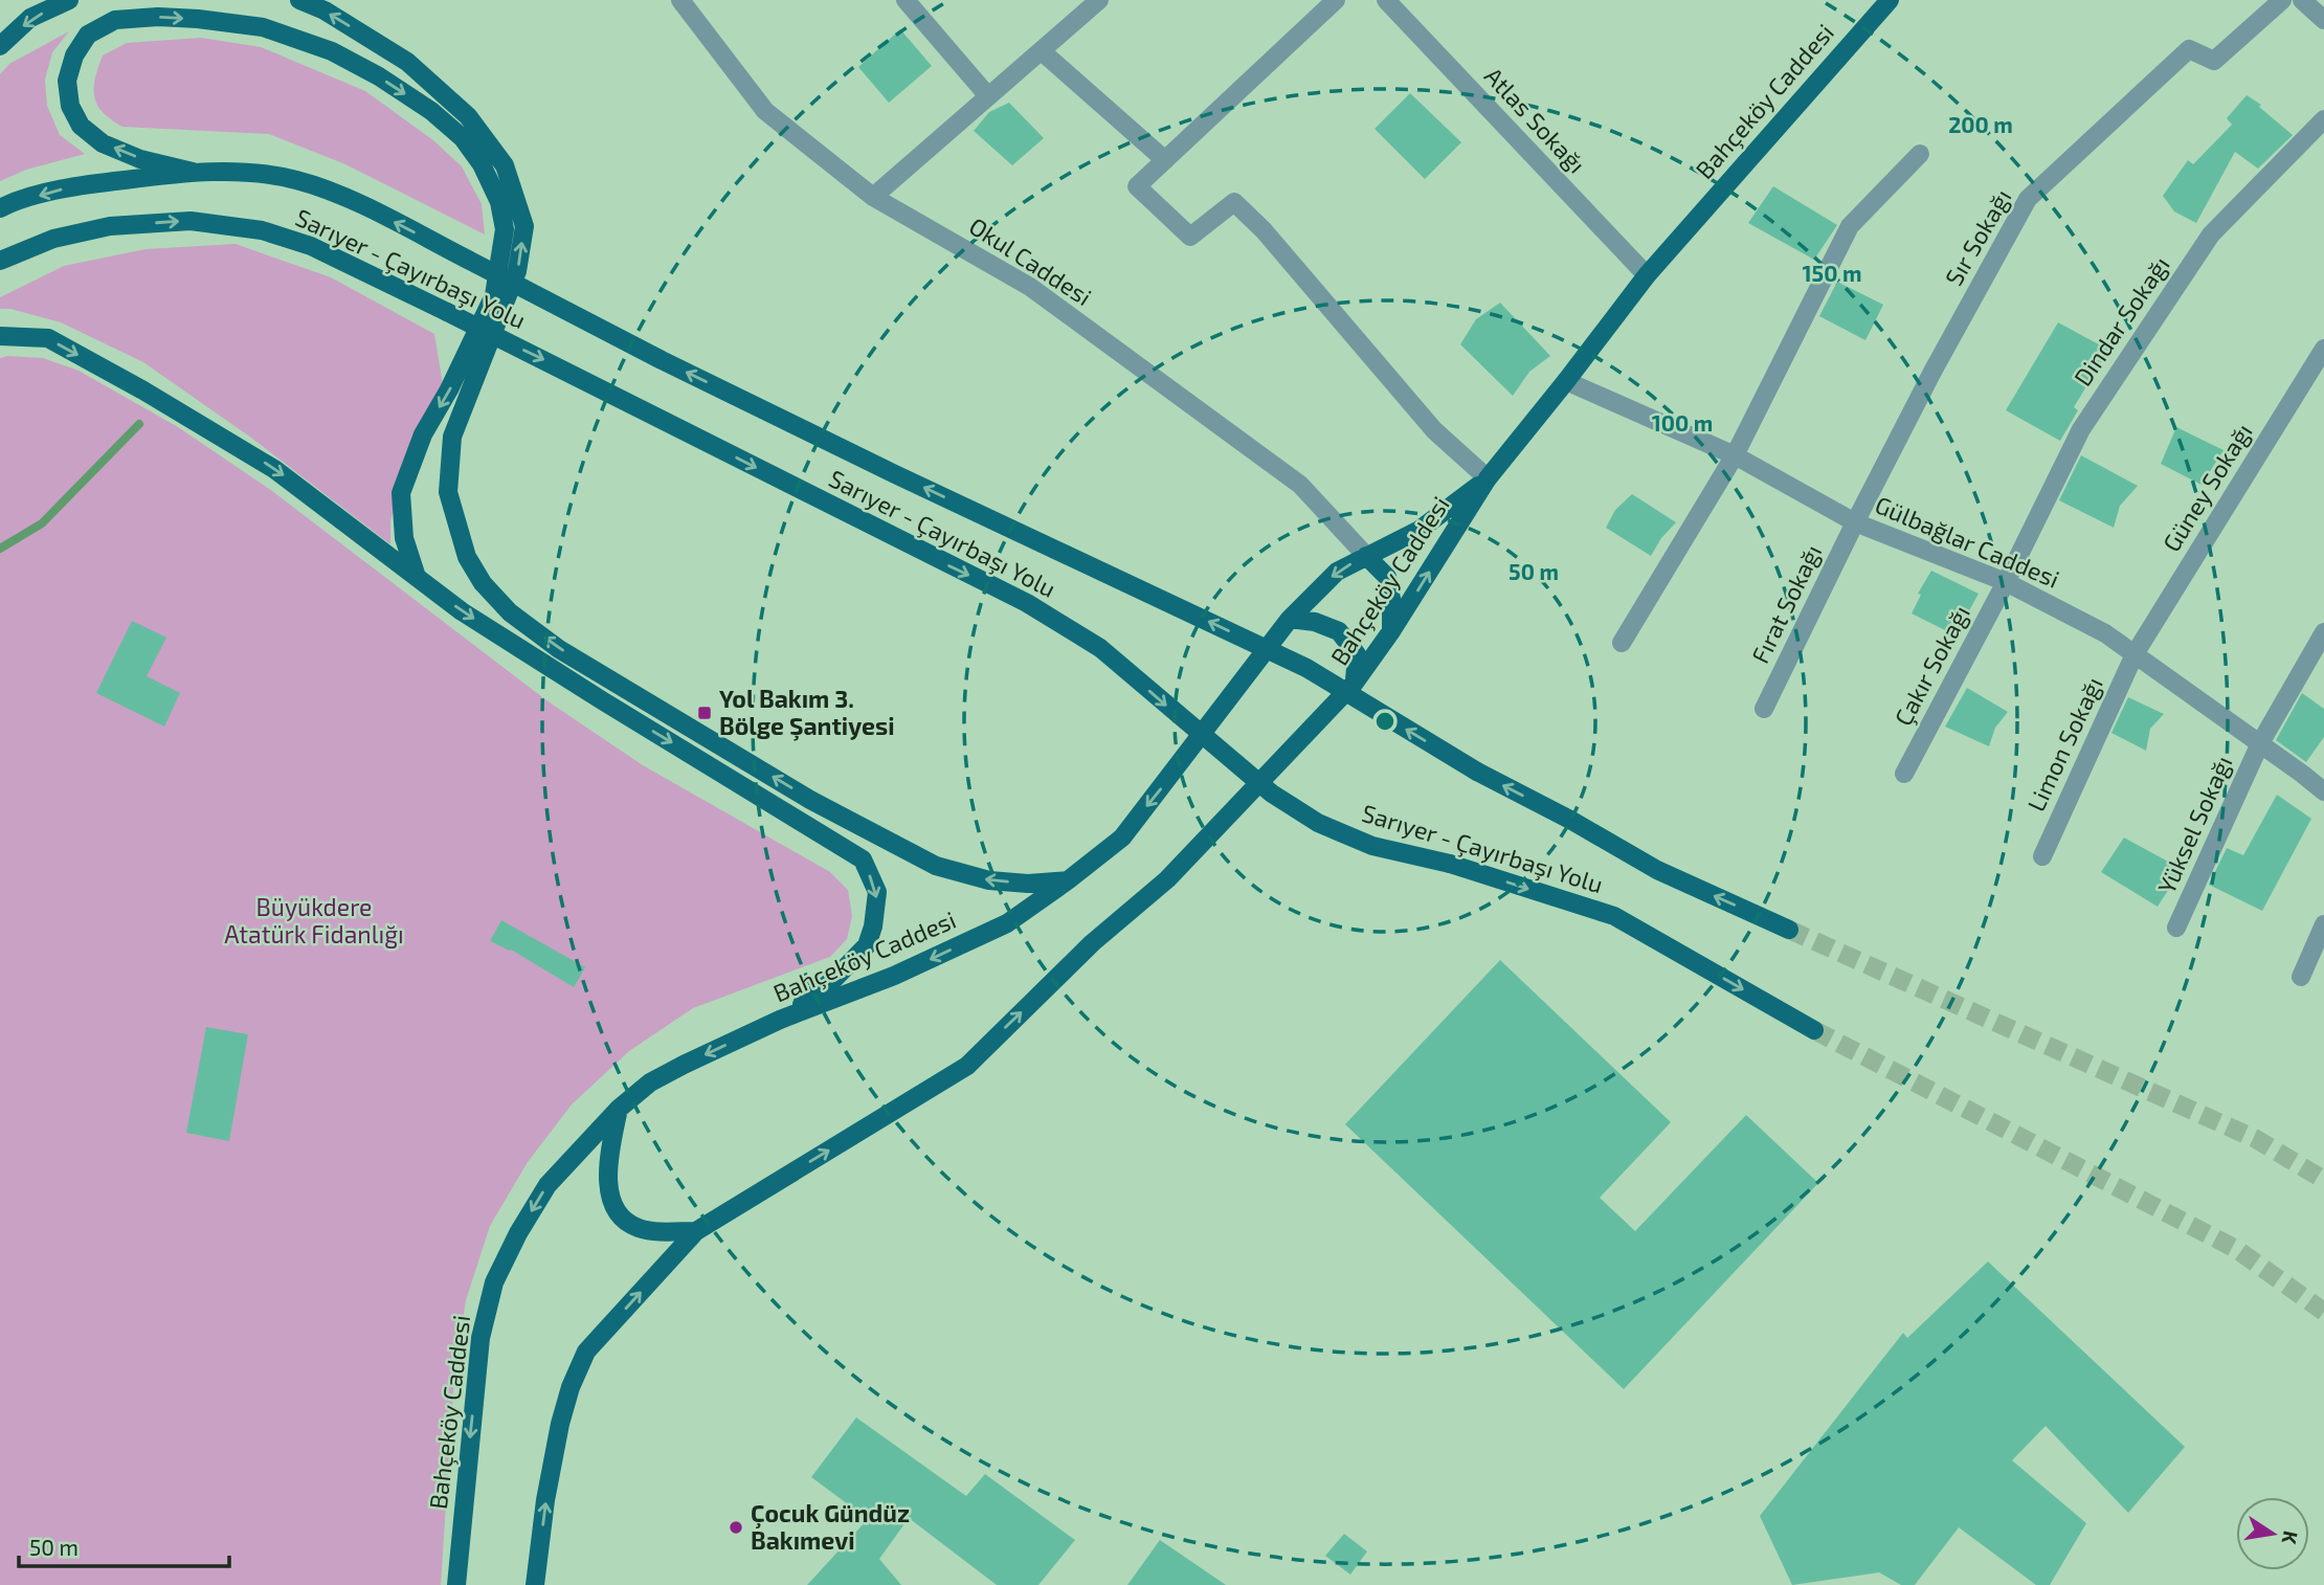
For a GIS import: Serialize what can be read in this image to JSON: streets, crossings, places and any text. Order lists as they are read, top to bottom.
{
  "streets": {
    "main road": ["Bahçeköy Caddesi", "Sarıyer - Çayırbaşı Yolu"],
    "street": [
      "Atlas Sokağı",
      "Sır Sokağı",
      "Okul Caddesi",
      "Dindar Sokağı",
      "Güney Sokağı",
      "Gülbağlar Caddesi",
      "Fırat Sokağı",
      "Çakır Sokağı",
      "Limon Sokağı",
      "Yüksel Sokağı"
    ]
  },
  "crossings": [
    ["Bahçeköy Caddesi", "Atlas Sokağı"],
    ["Bahçeköy Caddesi", "Okul Caddesi"],
    ["Bahçeköy Caddesi", "Gülbağlar Caddesi"],
    ["Sır Sokağı", "Gülbağlar Caddesi"],
    ["Sır Sokağı", "Fırat Sokağı"],
    ["Dindar Sokağı", "Gülbağlar Caddesi"],
    ["Dindar Sokağı", "Çakır Sokağı"],
    ["Güney Sokağı", "Gülbağlar Caddesi"],
    ["Güney Sokağı", "Limon Sokağı"],
    ["Gülbağlar Caddesi", "Fırat Sokağı"],
    ["Gülbağlar Caddesi", "Çakır Sokağı"],
    ["Gülbağlar Caddesi", "Limon Sokağı"],
    ["Gülbağlar Caddesi", "Yüksel Sokağı"]
  ],
  "parks": ["Büyükdere Atatürk Fidanlığı"],
  "places": {
    "transit": ["Yol Bakım 3. Bölge Şantiyesi"],
    "other": ["Çocuk Gündüz Bakımevi"]
  },
  "scale_bar": "50 m",
  "north": "right",
  "rings": [
    "200 m",
    "150 m",
    "100 m",
    "50 m"
  ]
}
